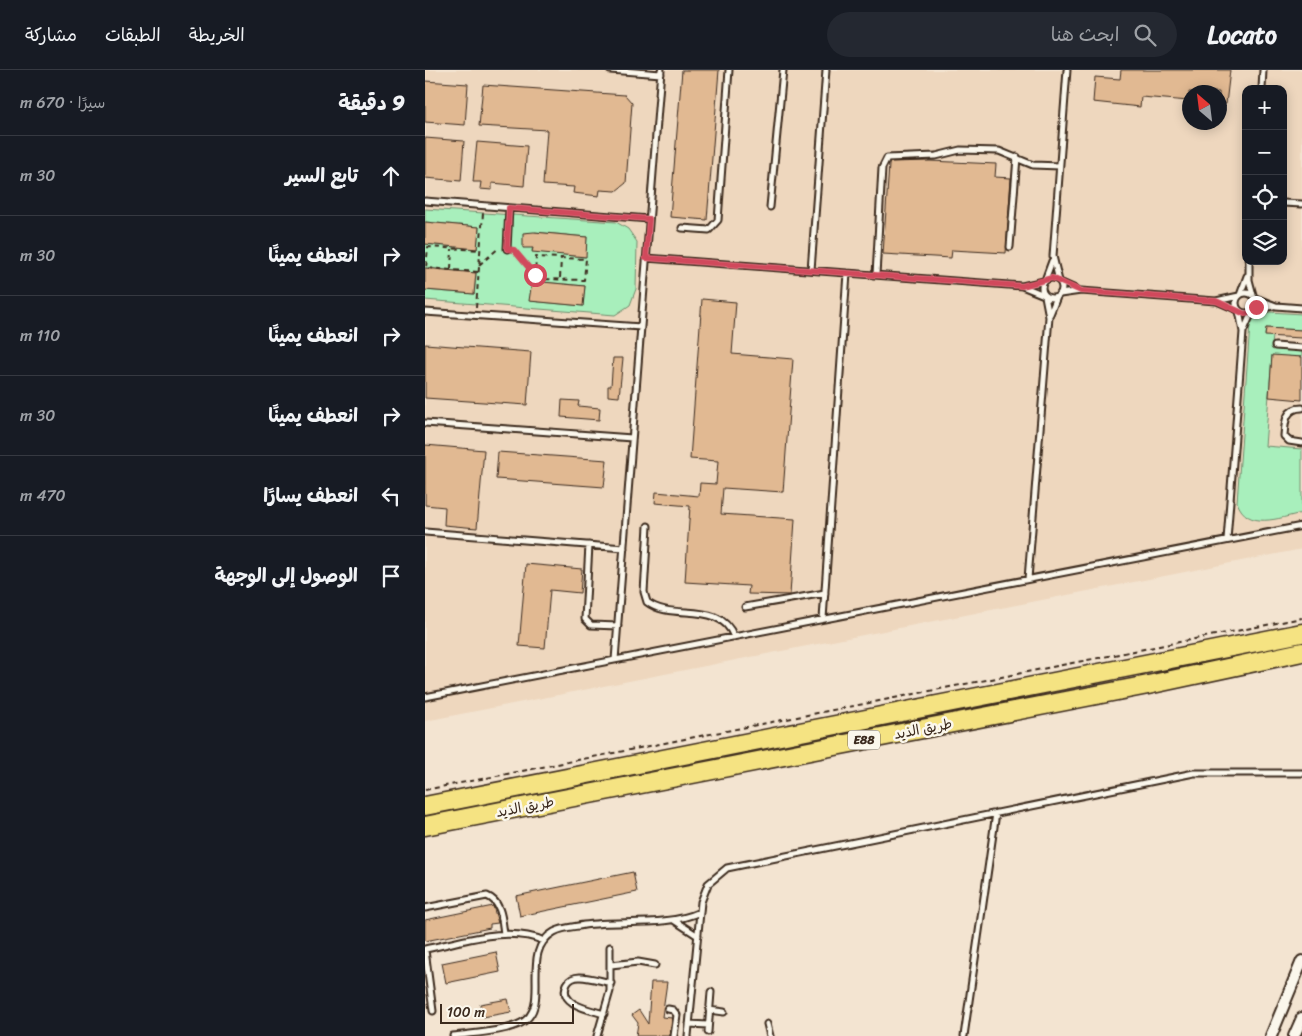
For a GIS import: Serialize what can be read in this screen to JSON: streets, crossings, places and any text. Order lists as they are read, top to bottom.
{
  "streets": {
    "highway": ["طريق الذيد", "E88"]
  },
  "scale_bar": "100 m",
  "north": "top left",
  "page": {
    "header": "Locato",
    "search": "ابحث هنا",
    "nav": ["الخريطة", "الطبقات", "مشاركة"],
    "heading": ["9 دقيقة", "سيرًا · 670 m"],
    "map_buttons": ["+", "−"],
    "list": [
      ["تابع السير", "30 m"],
      ["انعطف يمينًا", "30 m"],
      ["انعطف يمينًا", "110 m"],
      ["انعطف يمينًا", "30 m"],
      ["انعطف يسارًا", "470 m"],
      "الوصول إلى الوجهة"
    ],
    "scale": "100 m"
  }
}
